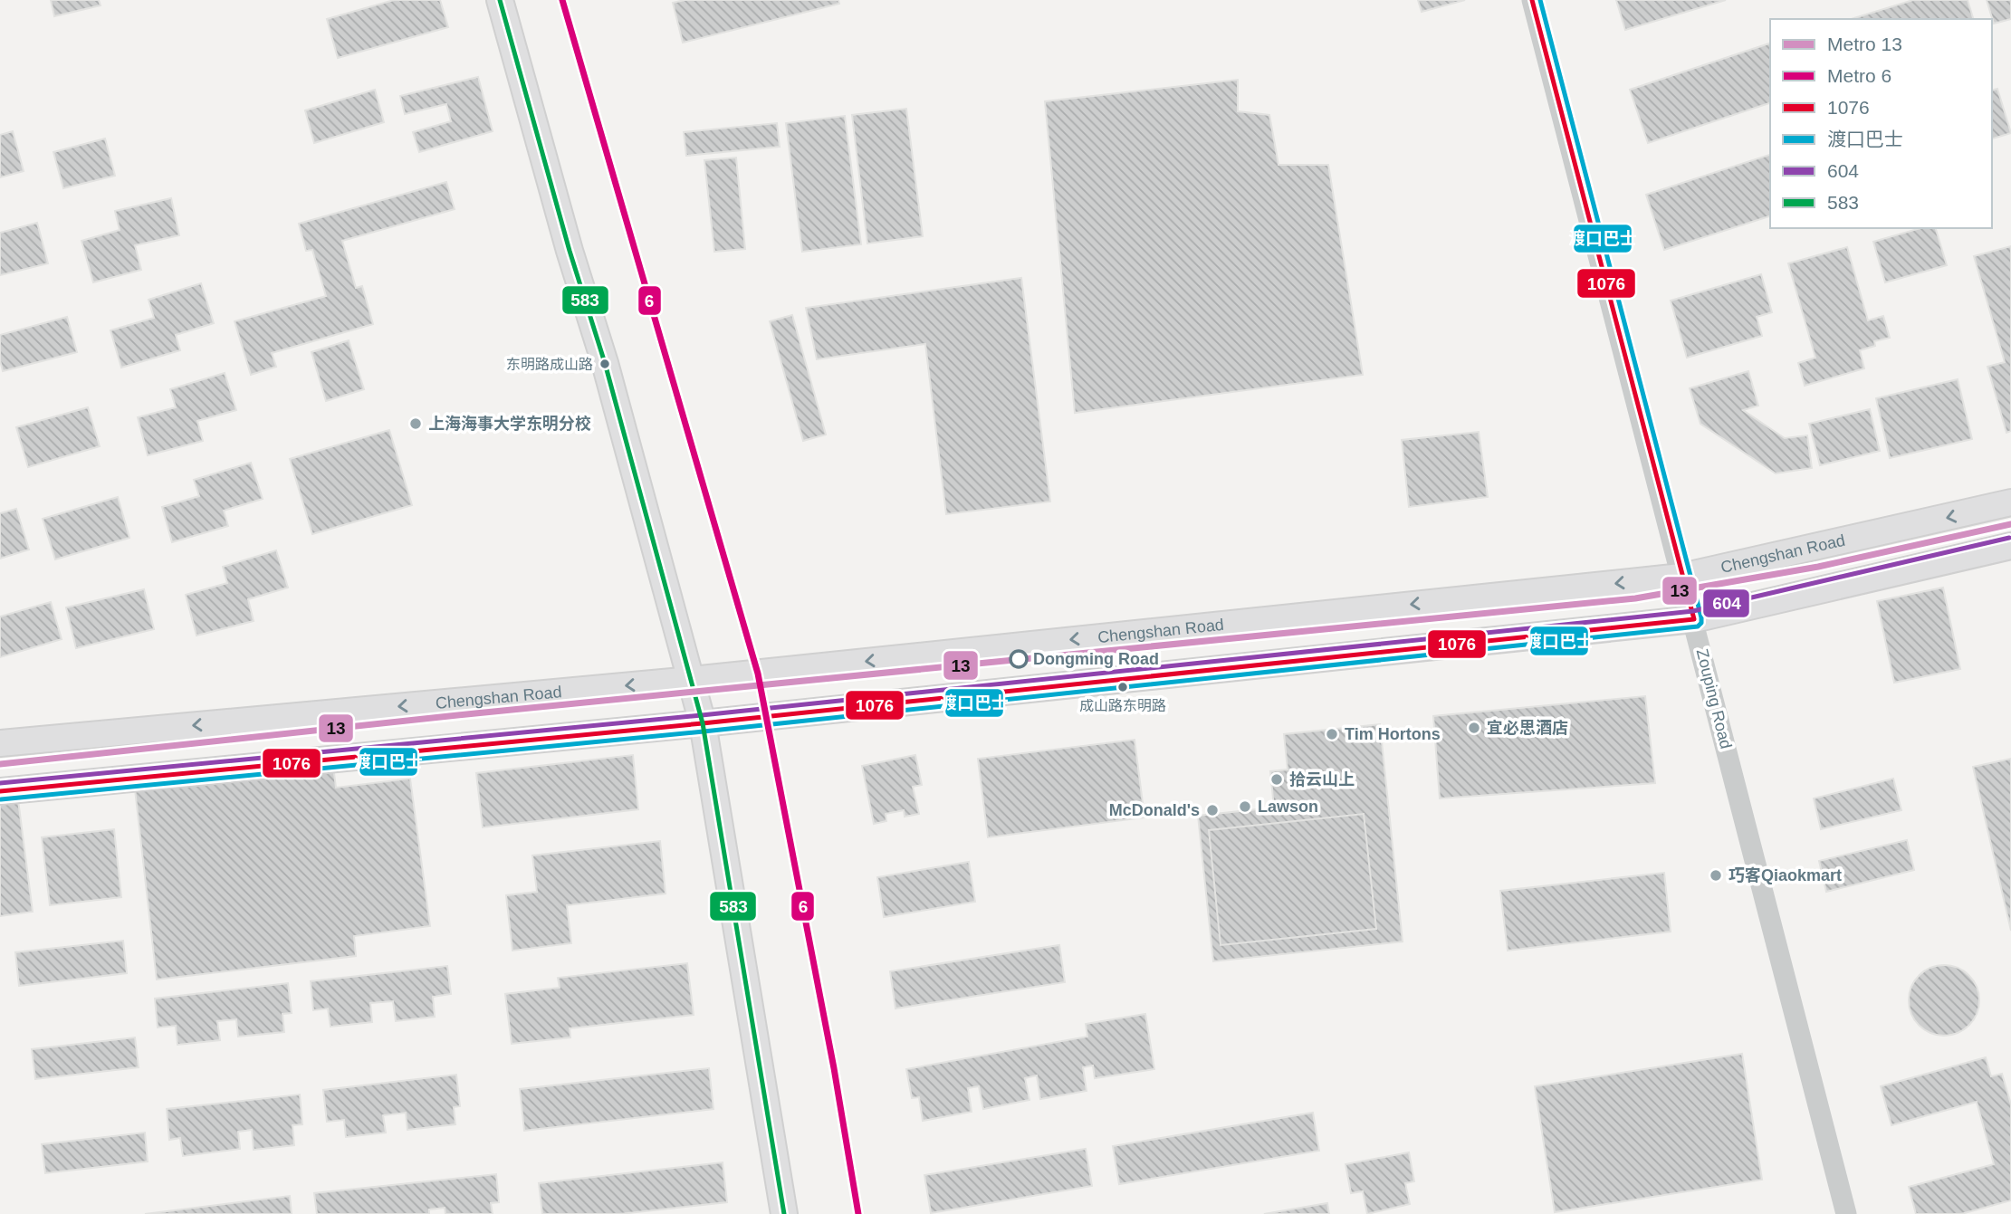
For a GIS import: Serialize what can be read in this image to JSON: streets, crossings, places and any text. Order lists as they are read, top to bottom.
{
  "streets": {
    "main road": ["Chengshan Road"],
    "street": ["Zouping Road"]
  },
  "crossings": [
    ["Chengshan Road", "Zouping Road"]
  ],
  "places": [
    "东明路成山路",
    "上海海事大学东明分校",
    "Dongming Road",
    "成山路东明路",
    "宜必思酒店",
    "Tim Hortons",
    "拾云山上",
    "Lawson",
    "McDonald's",
    "巧客Qiaokmart"
  ],
  "lines": [
    "metro line 6",
    "transit line 1076",
    "transit line 渡口巴士",
    "transit line 583",
    "metro line 13",
    "transit line 604"
  ],
  "legend": [
    "Metro 13",
    "Metro 6",
    "1076",
    "渡口巴士",
    "604",
    "583"
  ]
}
